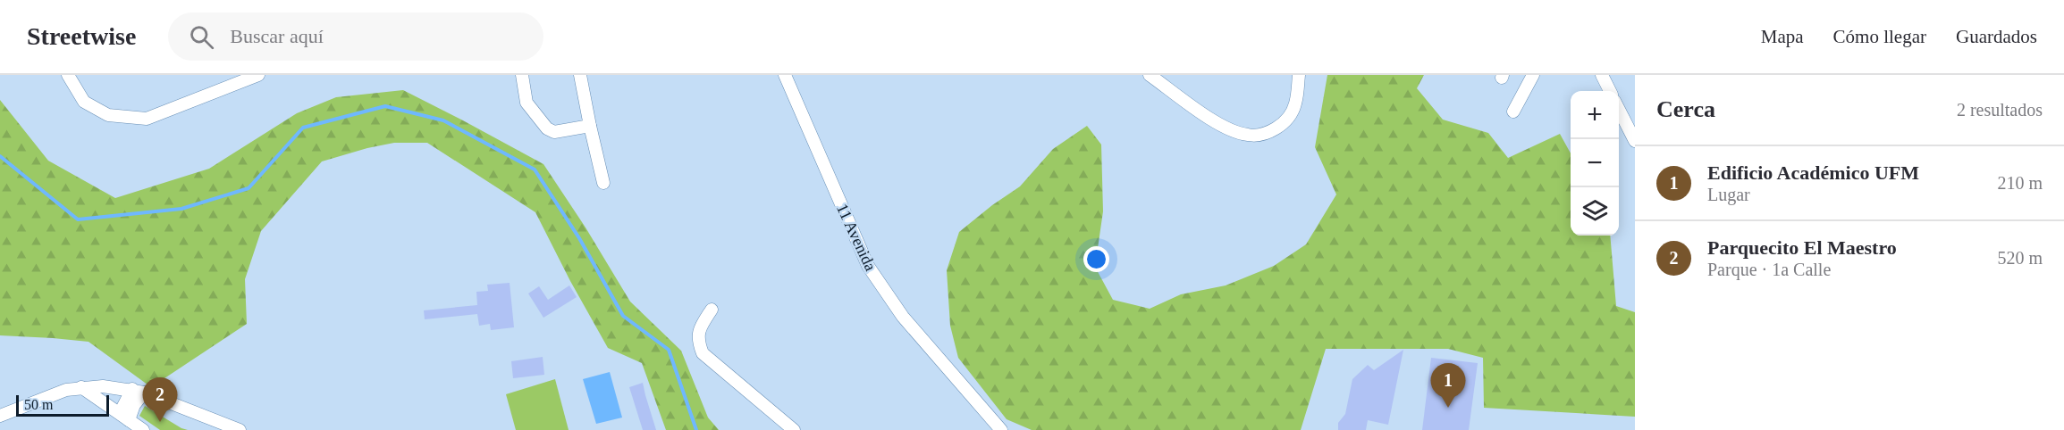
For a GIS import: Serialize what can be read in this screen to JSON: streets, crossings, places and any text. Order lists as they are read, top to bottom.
{
  "streets": {
    "street": ["11 Avenida"]
  },
  "scale_bar": "50 m",
  "page": {
    "header": "Streetwise",
    "search": "Buscar aquí",
    "nav": ["Mapa", "Cómo llegar", "Guardados"],
    "heading": ["Cerca", "2 resultados"],
    "map_buttons": ["+", "−"],
    "list": [
      {
        "mark": "1",
        "name": "Edificio Académico UFM",
        "note": "Lugar",
        "value": "210 m"
      },
      {
        "mark": "2",
        "name": "Parquecito El Maestro",
        "note": "Parque · 1a Calle",
        "value": "520 m"
      }
    ],
    "pins": ["1", "2"],
    "scale": "50 m"
  }
}
